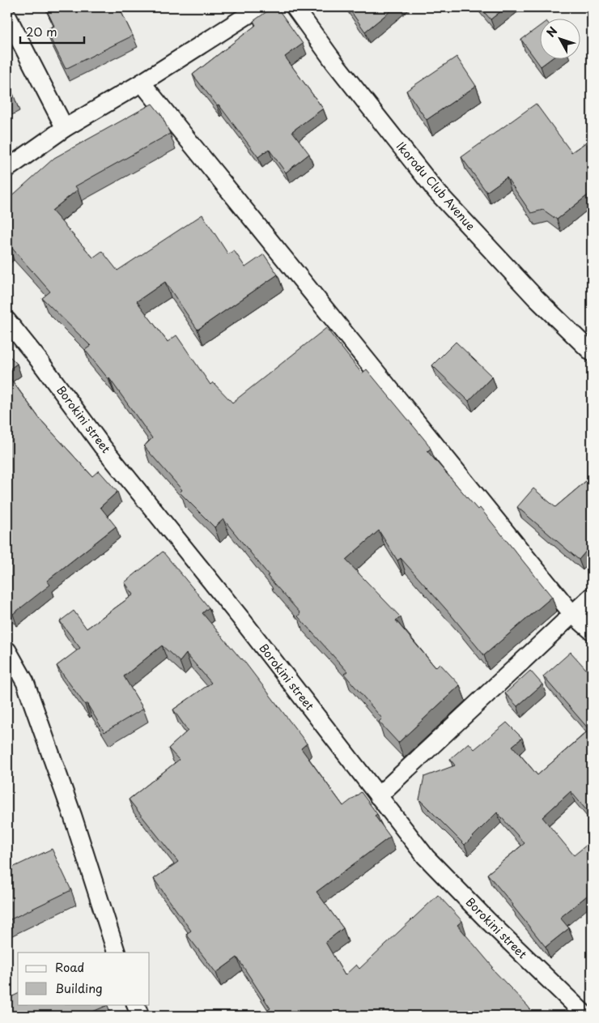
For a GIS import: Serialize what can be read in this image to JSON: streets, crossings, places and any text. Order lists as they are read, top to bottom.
{
  "streets": {
    "street": ["Ikorodu Club Avenue", "Borokini street"]
  },
  "legend": ["Road", "Building"],
  "scale_bar": "20 m",
  "north": "top left"
}
